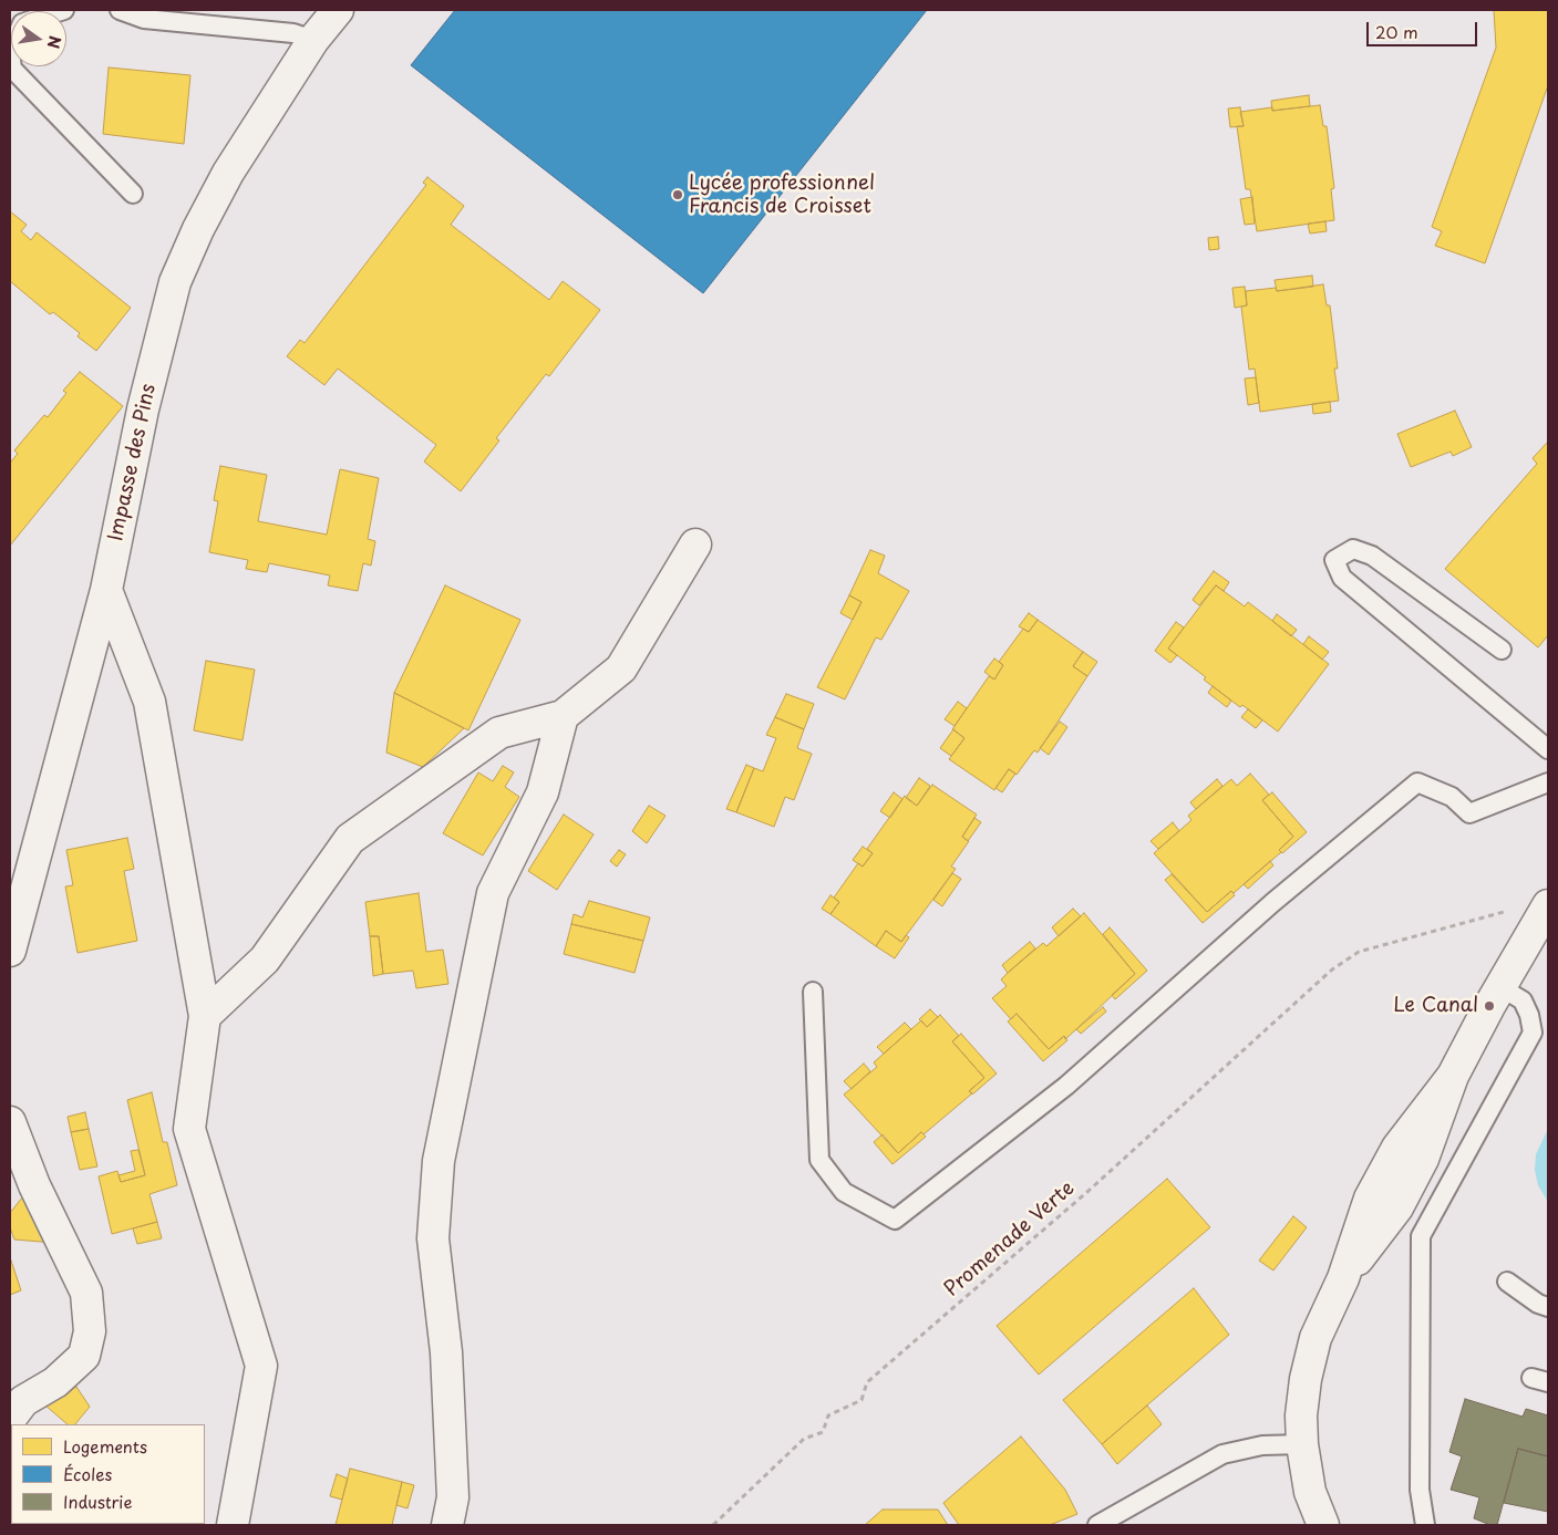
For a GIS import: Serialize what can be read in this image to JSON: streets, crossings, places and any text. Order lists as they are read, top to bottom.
{
  "streets": {
    "street": ["Impasse des Pins"],
    "path": ["Promenade Verte"]
  },
  "places": ["Lycée professionnel Francis de Croisset", "Le Canal"],
  "legend": ["Logements", "Écoles", "Industrie"],
  "scale_bar": "20 m",
  "north": "right"
}
